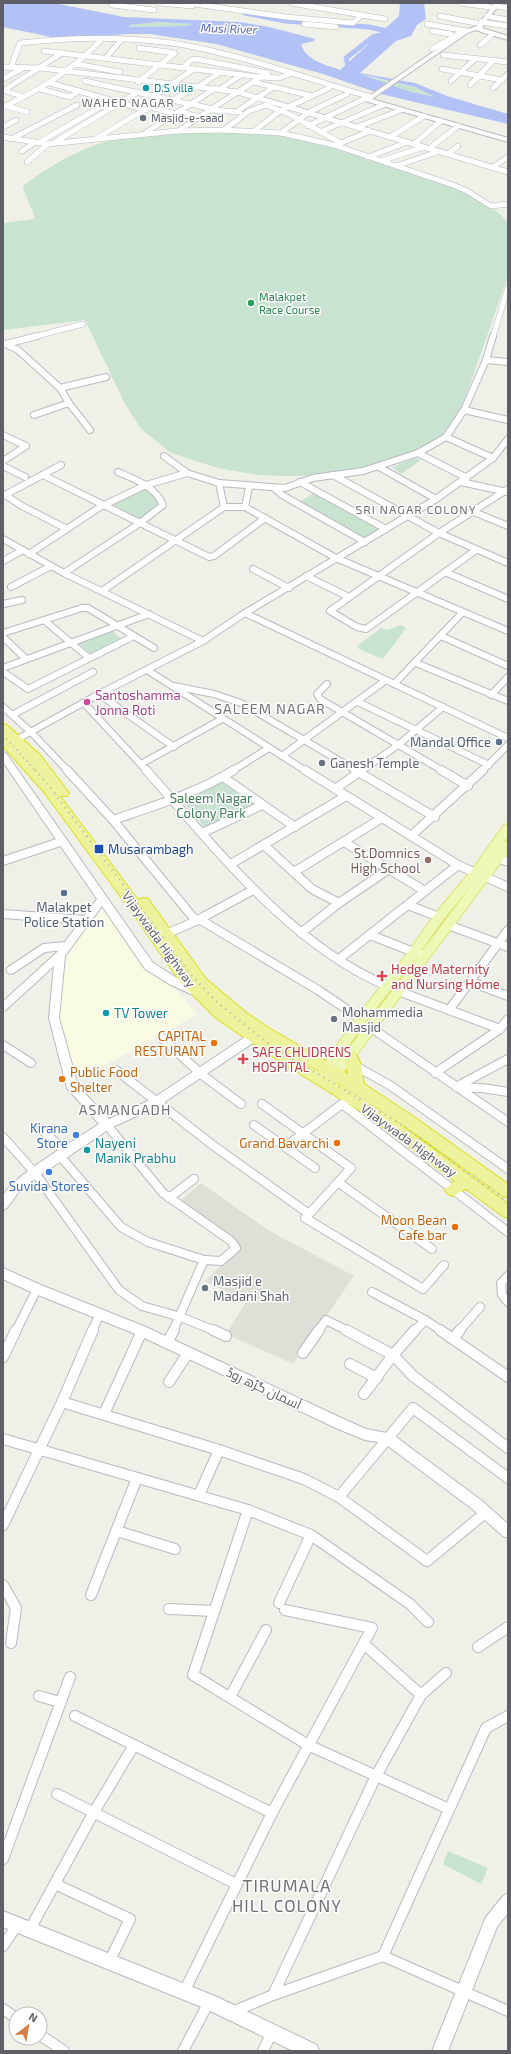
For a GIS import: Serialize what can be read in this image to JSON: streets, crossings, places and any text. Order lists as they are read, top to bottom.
{
  "streets": {
    "highway": ["Vijaywada Highway"],
    "street": ["آسمان گڑھ روڈ"]
  },
  "districts": [
    "WAHED NAGAR",
    "SRI NAGAR COLONY",
    "SALEEM NAGAR",
    "ASMANGADH",
    "TIRUMALA HILL COLONY"
  ],
  "water": ["Musi River"],
  "parks": ["Saleem Nagar Colony Park"],
  "places": {
    "other": [
      "D.S villa",
      "Masjid-e-saad",
      "Malakpet Race Course",
      "Santoshamma Jonna Roti",
      "Mandal Office",
      "Ganesh Temple",
      "St.Domnics High School",
      "Malakpet Police Station",
      "TV Tower",
      "Mohammedia Masjid",
      "CAPITAL RESTURANT",
      "Public Food Shelter",
      "Kirana Store",
      "Grand Bavarchi",
      "Nayeni Manik Prabhu",
      "Suvida Stores",
      "Moon Bean Cafe bar",
      "Masjid e Madani Shah"
    ],
    "transit": ["Musarambagh"],
    "health": ["Hedge Maternity and Nursing Home", "SAFE CHLIDRENS HOSPITAL"]
  },
  "north": "top right"
}
